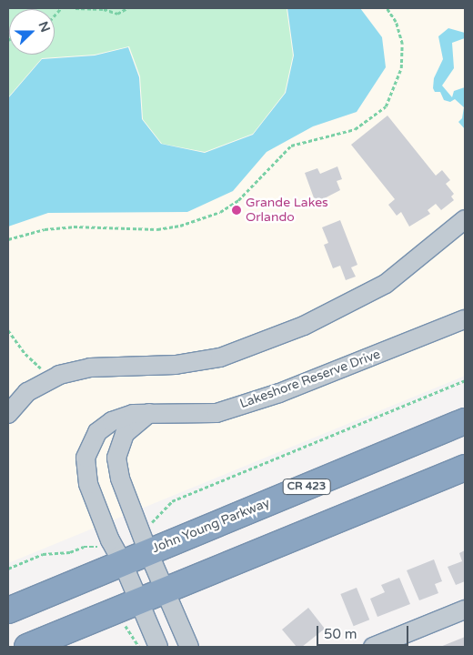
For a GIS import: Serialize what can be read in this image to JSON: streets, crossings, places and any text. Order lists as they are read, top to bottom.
{
  "streets": {
    "highway": ["CR 423", "John Young Parkway"],
    "street": ["Lakeshore Reserve Drive"]
  },
  "crossings": [
    ["Lakeshore Reserve Drive", "John Young Parkway"]
  ],
  "places": ["Grande Lakes Orlando"],
  "scale_bar": "50 m",
  "north": "right"
}
